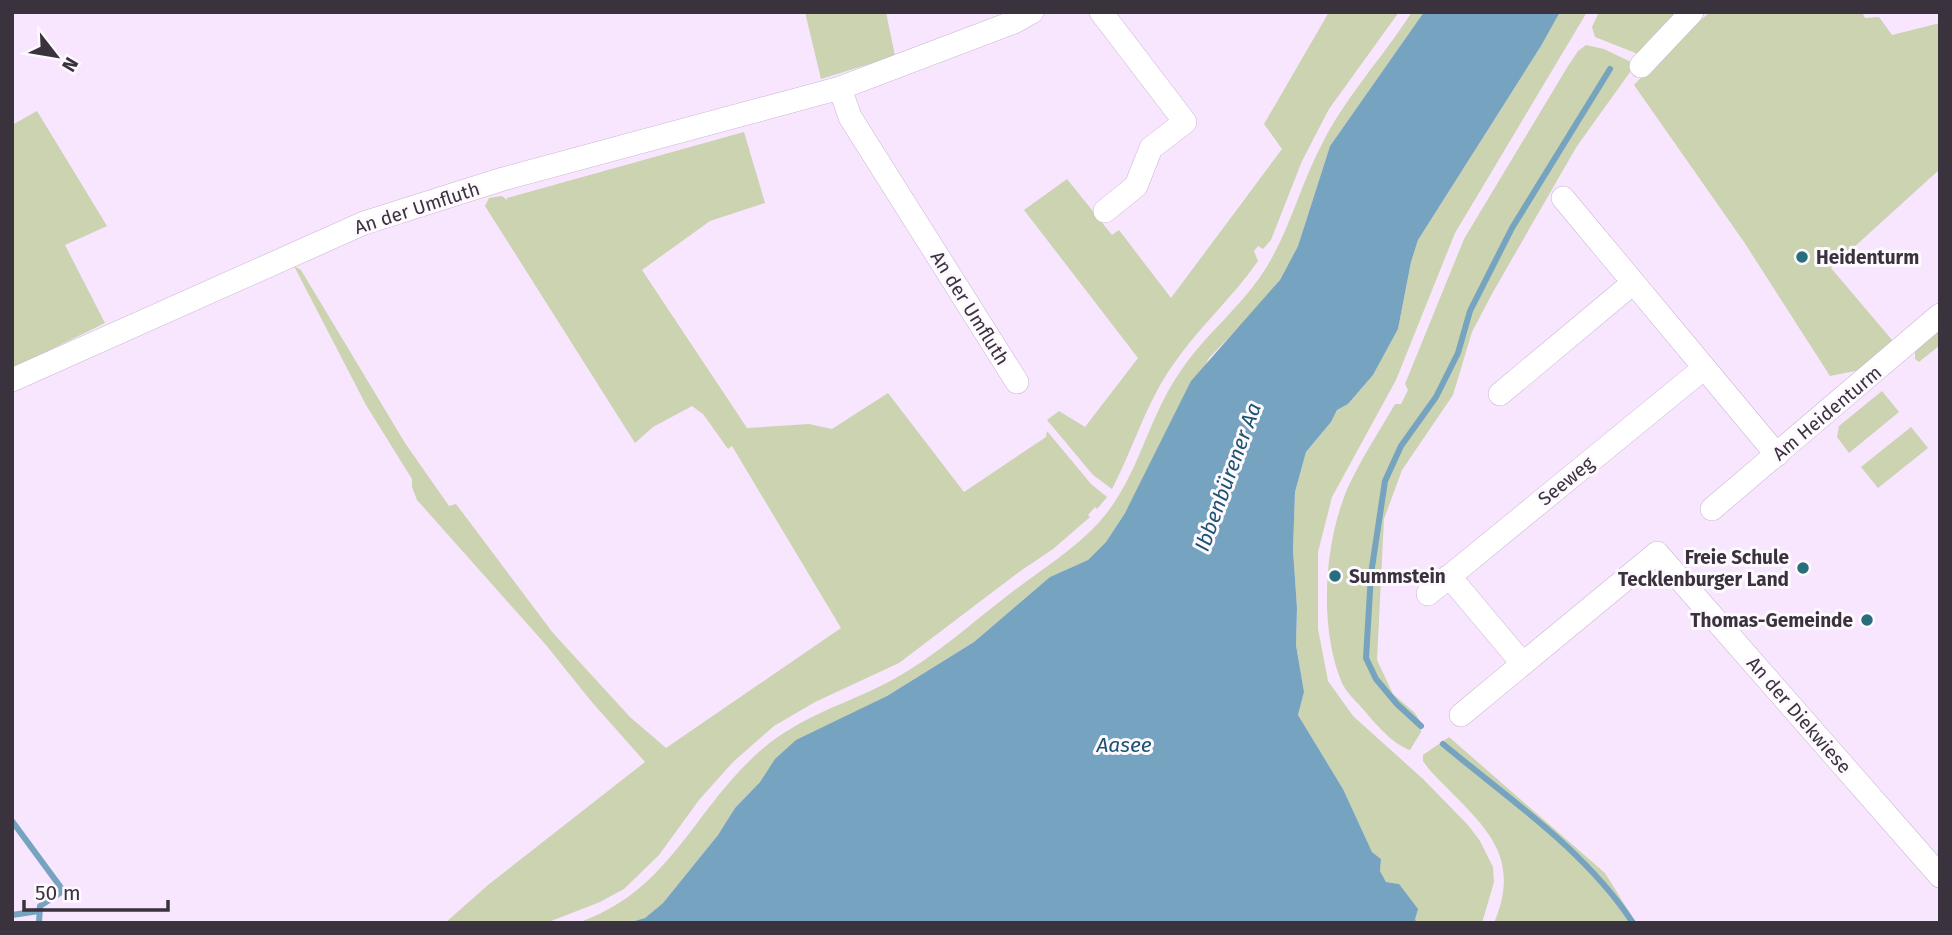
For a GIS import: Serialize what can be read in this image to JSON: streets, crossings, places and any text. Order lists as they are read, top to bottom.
{
  "streets": {
    "street": [
      "An der Umfluth",
      "Am Heidenturm",
      "Seeweg",
      "An der Diekwiese"
    ]
  },
  "water": ["Ibbenbürener Aa", "Aasee"],
  "places": [
    "Heidenturm",
    "Freie Schule Tecklenburger Land",
    "Summstein",
    "Thomas-Gemeinde"
  ],
  "scale_bar": "50 m",
  "north": "bottom right"
}
